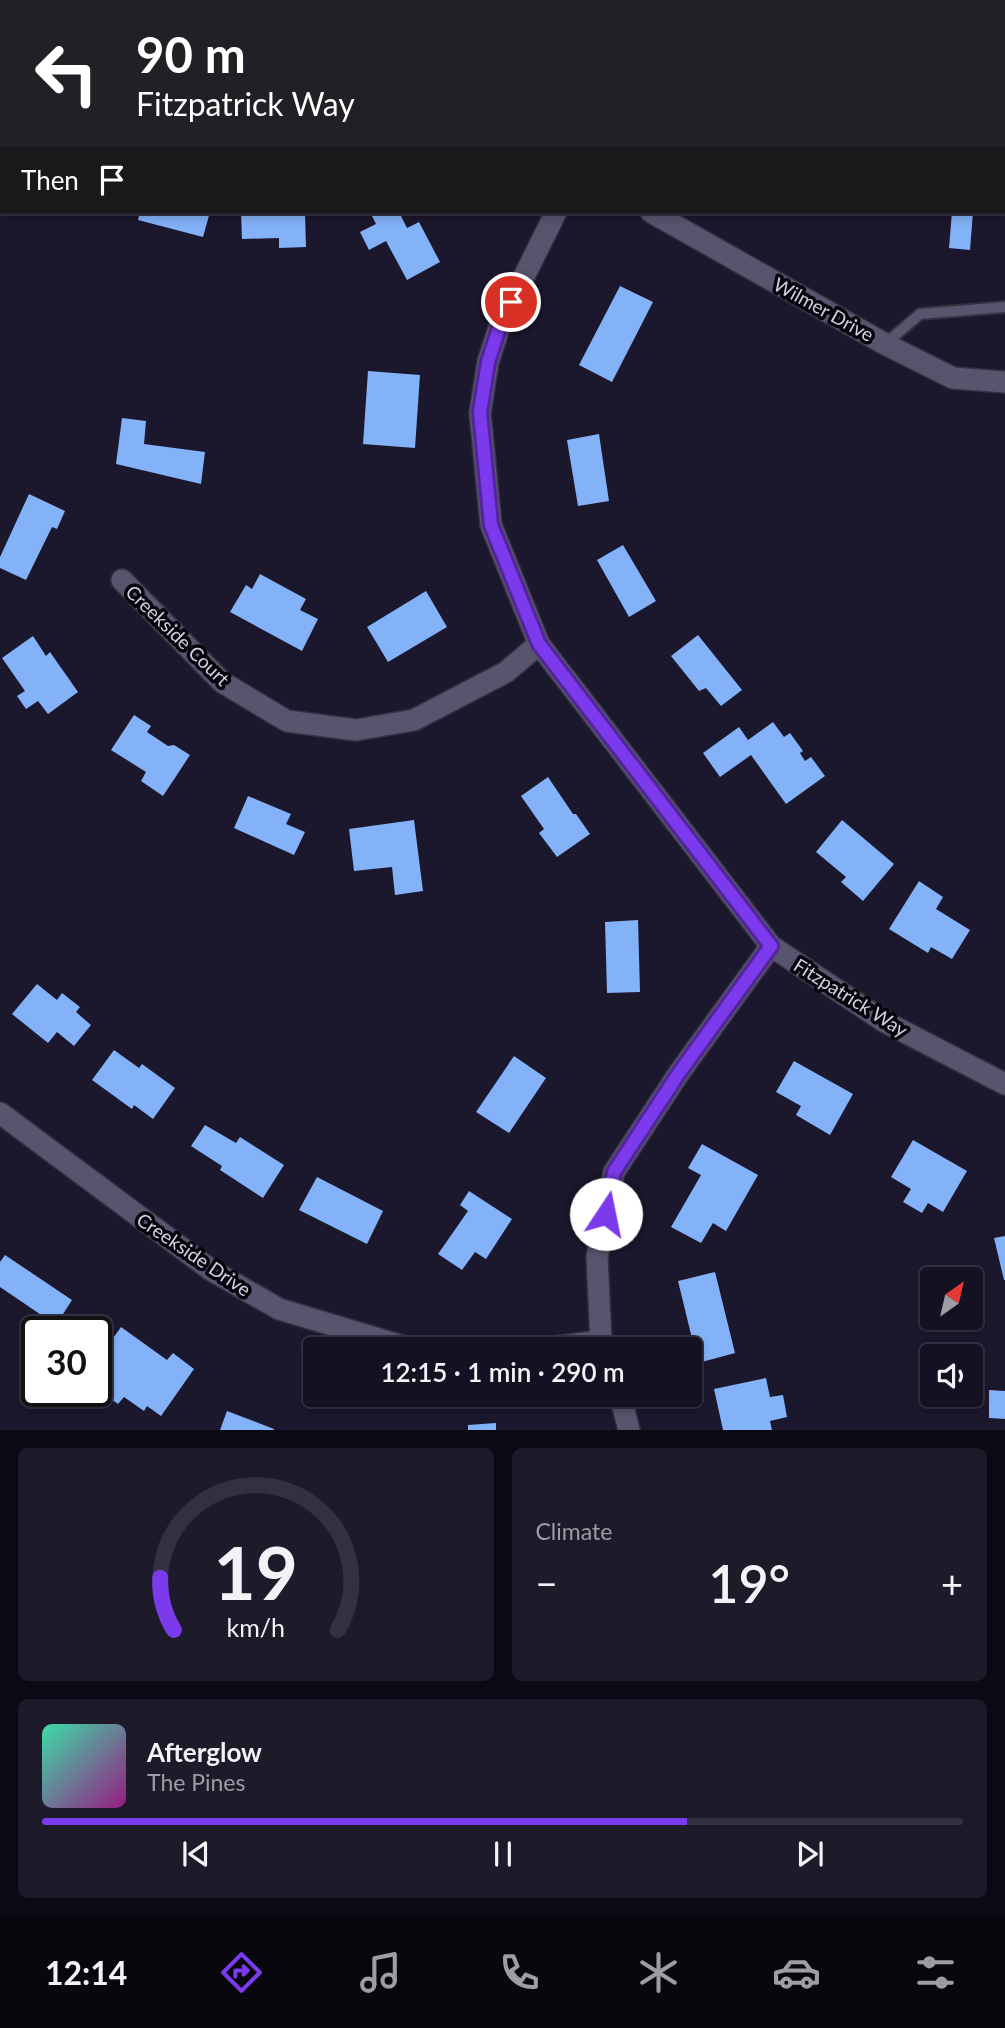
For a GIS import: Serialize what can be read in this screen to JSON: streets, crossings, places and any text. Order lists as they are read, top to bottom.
{
  "streets": {
    "street": [
      "Wilmer Drive",
      "Creekside Court",
      "Fitzpatrick Way",
      "Creekside Drive"
    ]
  },
  "crossings": [
    ["Creekside Court", "Fitzpatrick Way"]
  ],
  "north": "top right",
  "page": {
    "turn": ["90 m", "Fitzpatrick Way"],
    "then": "Then",
    "limit": "30",
    "trip": "12:15 · 1 min · 290 m",
    "tile": "Climate",
    "heat": ["−", "19°", "+"],
    "song": ["Afterglow", "The Pines"],
    "tabs": "12:14",
    "gauge": ["19", "km/h"]
  }
}
